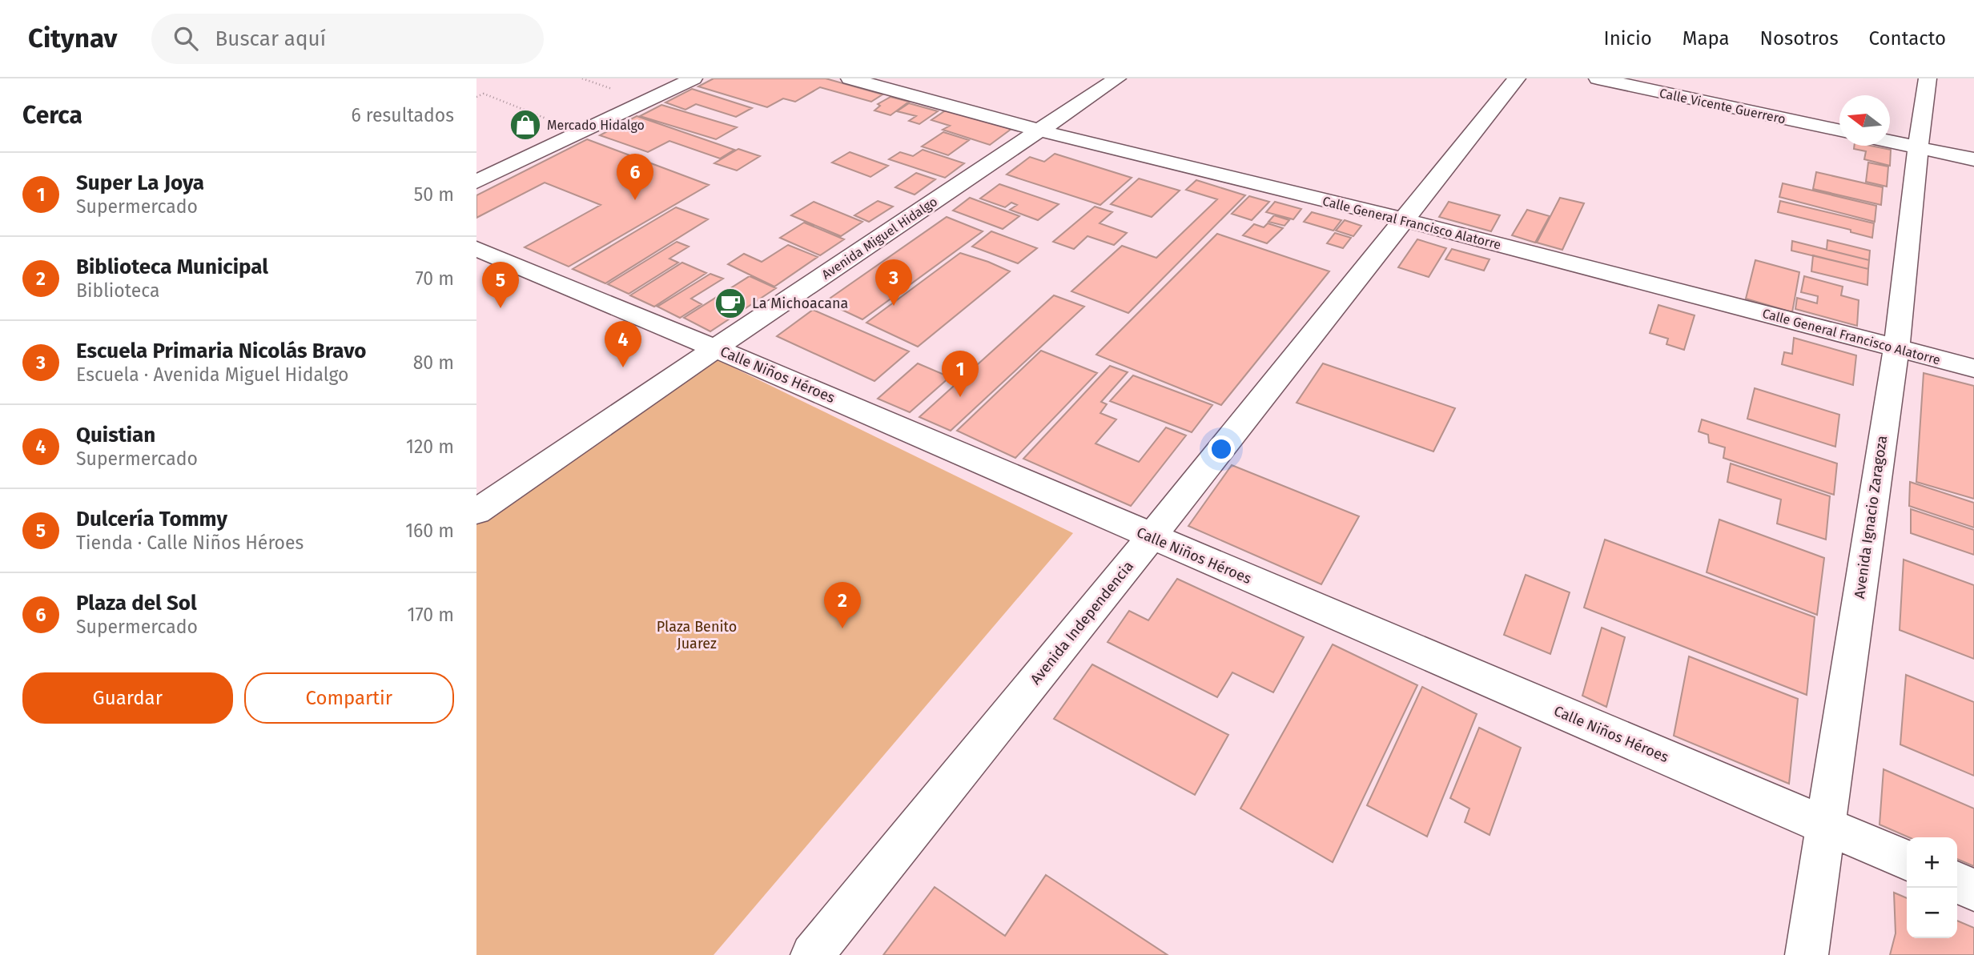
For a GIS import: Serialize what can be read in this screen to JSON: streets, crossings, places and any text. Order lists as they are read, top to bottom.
{
  "streets": {
    "street": [
      "Calle Vicente Guerrero",
      "Calle General Francisco Alatorre",
      "Avenida Miguel Hidalgo",
      "Calle Niños Héroes",
      "Avenida Ignacio Zaragoza",
      "Avenida Independencia"
    ]
  },
  "crossings": [
    ["Calle General Francisco Alatorre", "Avenida Miguel Hidalgo"],
    ["Calle General Francisco Alatorre", "Avenida Ignacio Zaragoza"],
    ["Calle General Francisco Alatorre", "Avenida Independencia"],
    ["Avenida Miguel Hidalgo", "Calle Niños Héroes"],
    ["Calle Niños Héroes", "Avenida Ignacio Zaragoza"],
    ["Calle Niños Héroes", "Avenida Independencia"]
  ],
  "parks": ["Plaza Benito Juarez"],
  "places": {
    "shop": ["Mercado Hidalgo"],
    "cafe": ["La Michoacana"]
  },
  "north": "left",
  "page": {
    "header": "Citynav",
    "search": "Buscar aquí",
    "nav": [
      "Inicio",
      "Mapa",
      "Nosotros",
      "Contacto"
    ],
    "heading": ["Cerca", "6 resultados"],
    "list": [
      {
        "mark": "1",
        "name": "Super La Joya",
        "note": "Supermercado",
        "value": "50 m"
      },
      {
        "mark": "2",
        "name": "Biblioteca Municipal",
        "note": "Biblioteca",
        "value": "70 m"
      },
      {
        "mark": "3",
        "name": "Escuela Primaria Nicolás Bravo",
        "note": "Escuela · Avenida Miguel Hidalgo",
        "value": "80 m"
      },
      {
        "mark": "4",
        "name": "Quistian",
        "note": "Supermercado",
        "value": "120 m"
      },
      {
        "mark": "5",
        "name": "Dulcería Tommy",
        "note": "Tienda · Calle Niños Héroes",
        "value": "160 m"
      },
      {
        "mark": "6",
        "name": "Plaza del Sol",
        "note": "Supermercado",
        "value": "170 m"
      }
    ],
    "pins": [
      "6",
      "3",
      "5",
      "4",
      "1",
      "2"
    ],
    "buttons": ["Guardar", "Compartir"],
    "map_buttons": ["+", "−"]
  }
}
